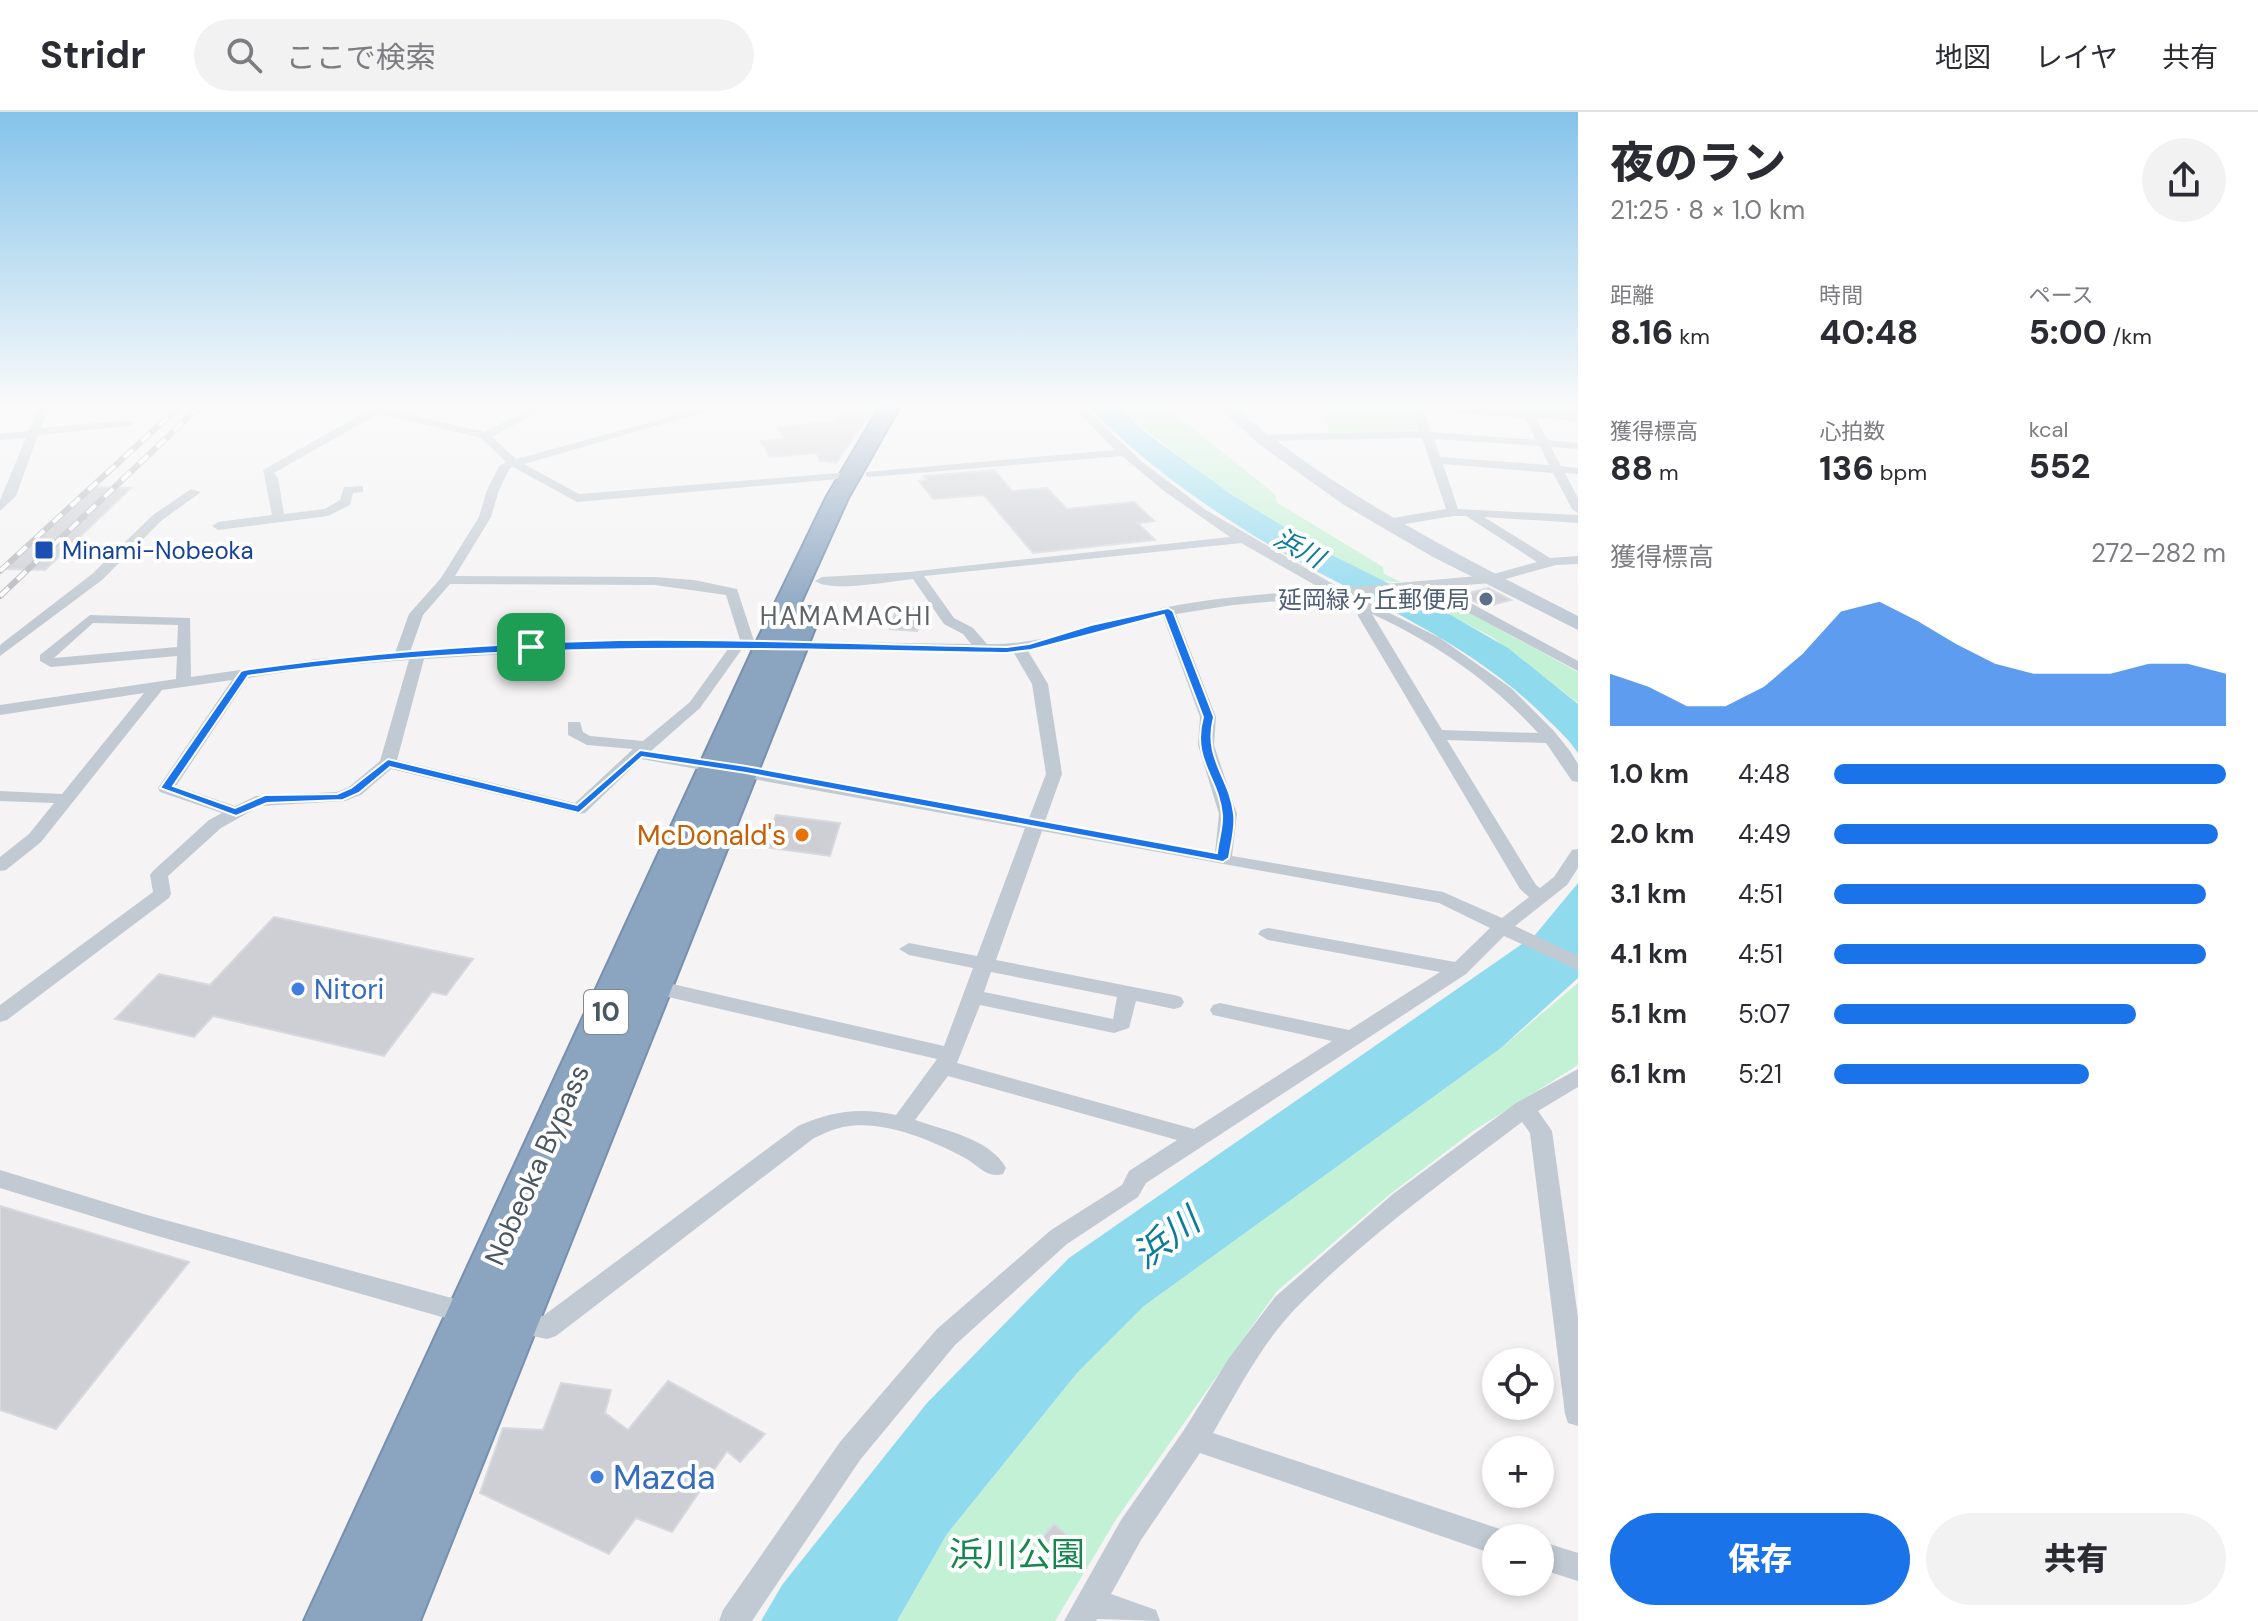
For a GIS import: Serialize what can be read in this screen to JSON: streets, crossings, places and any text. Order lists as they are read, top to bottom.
{
  "streets": {
    "highway": ["10", "Nobeoka Bypass"]
  },
  "districts": ["HAMAMACHI"],
  "water": ["浜川"],
  "parks": ["浜川公園"],
  "places": {
    "transit": ["Minami-Nobeoka"],
    "other": [
      "延岡緑ヶ丘郵便局",
      "McDonald's",
      "Nitori",
      "Mazda"
    ]
  },
  "page": {
    "header": "Stridr",
    "search": "ここで検索",
    "nav": ["地図", "レイヤ", "共有"],
    "heading": ["夜のラン", "21:25 · 8 × 1.0 km"],
    "stats": [
      ["距離", "8.16 km"],
      ["時間", "40:48"],
      ["ペース", "5:00 /km"],
      ["獲得標高", "88 m"],
      ["心拍数", "136 bpm"],
      ["kcal", "552"]
    ],
    "chart": ["獲得標高", "272–282 m"],
    "list": [
      {
        "name": "1.0 km",
        "note": "4:48"
      },
      {
        "name": "2.0 km",
        "note": "4:49"
      },
      {
        "name": "3.1 km",
        "note": "4:51"
      },
      {
        "name": "4.1 km",
        "note": "4:51"
      },
      {
        "name": "5.1 km",
        "note": "5:07"
      },
      {
        "name": "6.1 km",
        "note": "5:21"
      }
    ],
    "map_buttons": ["+", "−"],
    "buttons": ["保存", "共有"]
  }
}
